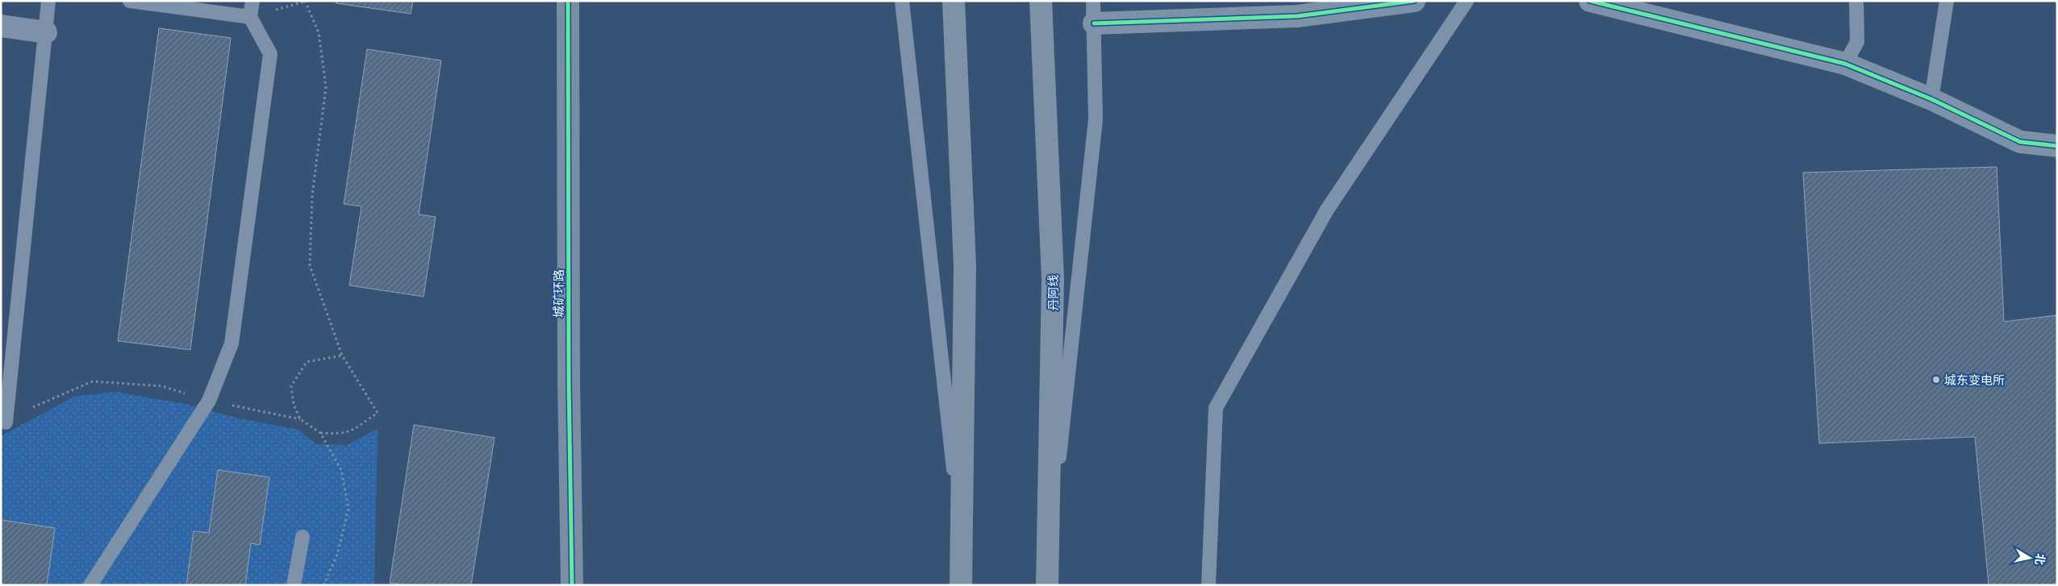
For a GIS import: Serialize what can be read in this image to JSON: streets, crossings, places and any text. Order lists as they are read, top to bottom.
{
  "streets": {
    "highway": ["丹阿线"],
    "street": ["城矿环路"]
  },
  "places": ["城东变电所"],
  "north": "right"
}
